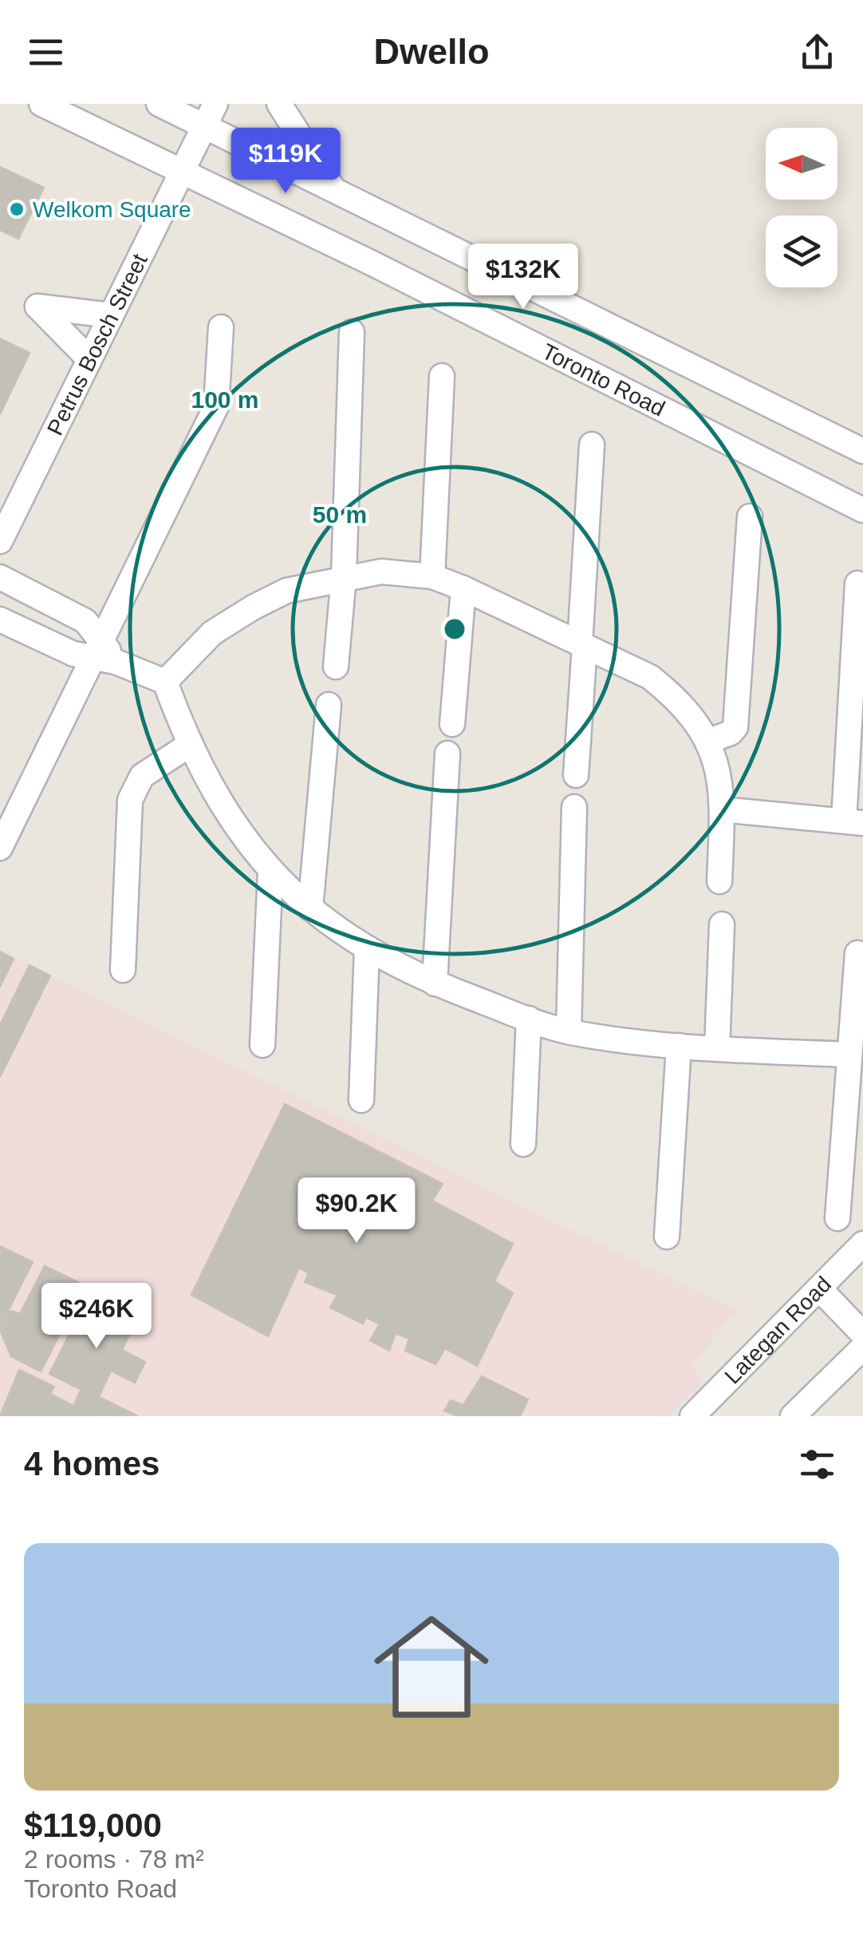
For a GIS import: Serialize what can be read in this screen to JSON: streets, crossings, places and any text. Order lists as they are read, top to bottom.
{
  "streets": {
    "street": ["Petrus Bosch Street", "Toronto Road", "Lategan Road"]
  },
  "crossings": [
    ["Petrus Bosch Street", "Toronto Road"]
  ],
  "places": ["Welkom Square"],
  "north": "left",
  "page": {
    "header": "Dwello",
    "price": [
      "$119K",
      "$132K",
      "$90.2K",
      "$246K"
    ],
    "heading": "4 homes",
    "list": [
      {
        "name": "$119,000",
        "note": "2 rooms · 78 m² · Toronto Road"
      }
    ]
  },
  "rings": ["100 m", "50 m"]
}
